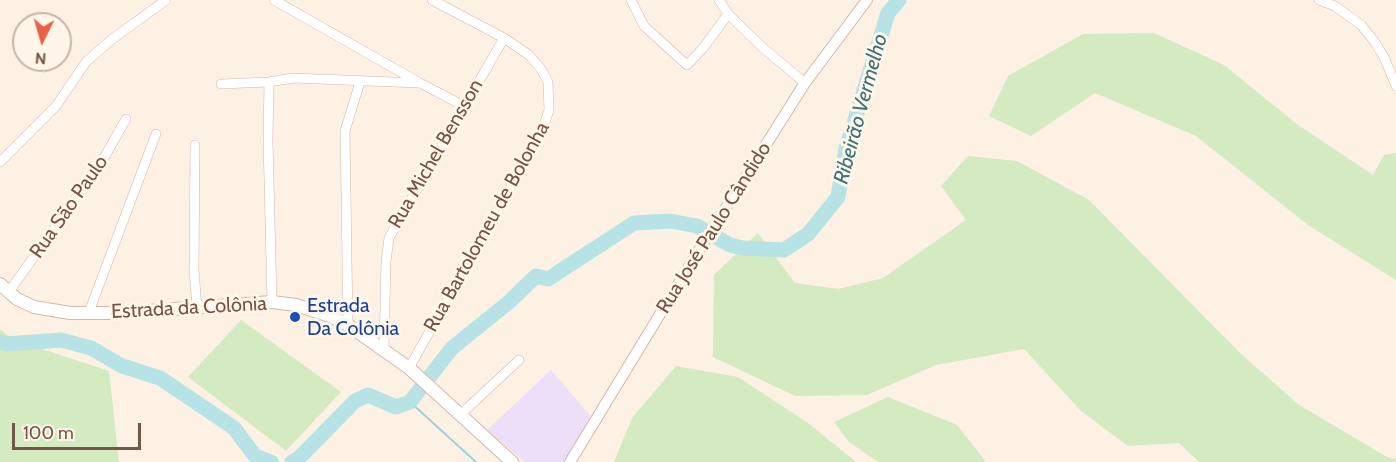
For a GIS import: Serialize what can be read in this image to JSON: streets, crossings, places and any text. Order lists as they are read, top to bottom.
{
  "streets": {
    "main road": ["Estrada da Colônia"],
    "street": [
      "Rua Michel Bensson",
      "Rua São Paulo",
      "Rua Bartolomeu de Bolonha",
      "Rua José Paulo Cândido"
    ]
  },
  "crossings": [
    ["Rua Michel Bensson", "Rua Bartolomeu de Bolonha"],
    ["Rua Michel Bensson", "Estrada da Colônia"],
    ["Rua São Paulo", "Estrada da Colônia"],
    ["Rua Bartolomeu de Bolonha", "Estrada da Colônia"]
  ],
  "water": ["Ribeirão Vermelho"],
  "places": ["Estrada Da Colônia"],
  "scale_bar": "100 m",
  "north": "bottom"
}
